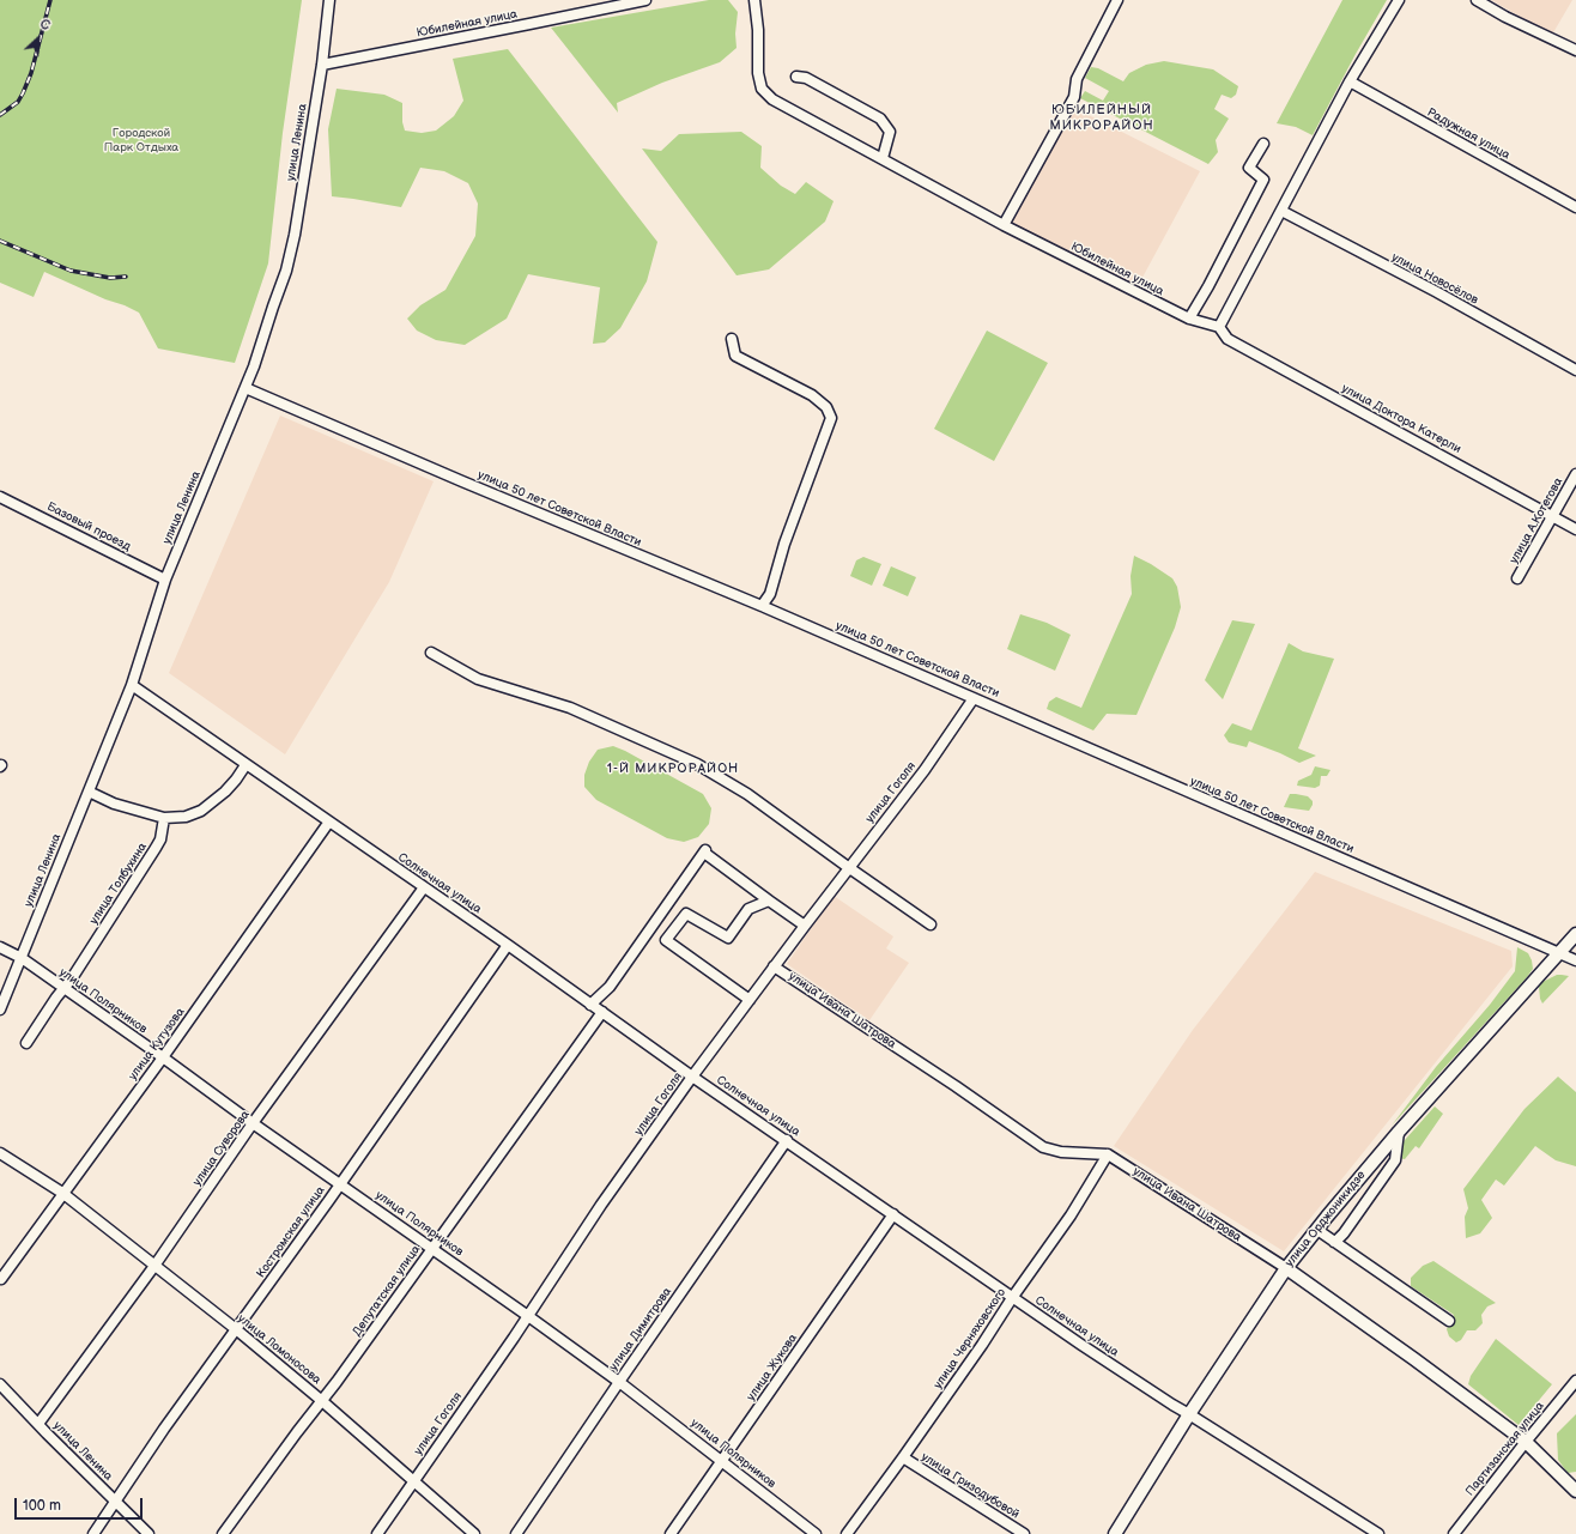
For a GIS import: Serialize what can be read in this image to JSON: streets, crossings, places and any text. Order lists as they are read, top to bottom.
{
  "streets": {
    "main road": ["улица Ивана Шатрова", "улица Орджоникидзе"],
    "street": [
      "Юбилейная улица",
      "Радужная улица",
      "улица Ленина",
      "улица Новосёлов",
      "улица Доктора Катерли",
      "улица 50 лет Советской Власти",
      "улица А.Котегова",
      "Базовый проезд",
      "улица Гоголя",
      "улица Толбухина",
      "Солнечная улица",
      "улица Полярников",
      "улица Кутузова",
      "улица Суворова",
      "Костромская улица",
      "Депутатская улица",
      "улица Димитрова",
      "улица Черняховского",
      "улица Ломоносова",
      "улица Жукова",
      "Партизанская улица",
      "улица Гризодубовой"
    ]
  },
  "crossings": [
    ["Юбилейная улица", "улица Ленина"],
    ["Юбилейная улица", "улица Доктора Катерли"],
    ["улица Ленина", "улица 50 лет Советской Власти"],
    ["улица Ленина", "Базовый проезд"],
    ["улица Ленина", "Солнечная улица"],
    ["улица Ленина", "улица Полярников"],
    ["улица Ленина", "улица Суворова"],
    ["улица Ленина", "Костромская улица"],
    ["улица Доктора Катерли", "улица А.Котегова"],
    ["улица 50 лет Советской Власти", "улица Гоголя"],
    ["улица 50 лет Советской Власти", "улица Орджоникидзе"],
    ["улица Гоголя", "Солнечная улица"],
    ["улица Гоголя", "улица Полярников"],
    ["улица Гоголя", "улица Ивана Шатрова"],
    ["улица Гоголя", "улица Ломоносова"],
    ["улица Толбухина", "улица Полярников"],
    ["Солнечная улица", "улица Кутузова"],
    ["Солнечная улица", "улица Суворова"],
    ["Солнечная улица", "улица Орджоникидзе"],
    ["Солнечная улица", "Костромская улица"],
    ["Солнечная улица", "Депутатская улица"],
    ["Солнечная улица", "улица Димитрова"],
    ["Солнечная улица", "улица Черняховского"],
    ["Солнечная улица", "улица Жукова"],
    ["улица Полярников", "улица Кутузова"],
    ["улица Полярников", "улица Суворова"],
    ["улица Полярников", "Костромская улица"],
    ["улица Полярников", "Депутатская улица"],
    ["улица Полярников", "улица Димитрова"],
    ["улица Полярников", "улица Жукова"],
    ["улица Ивана Шатрова", "улица Орджоникидзе"],
    ["улица Ивана Шатрова", "улица Черняховского"],
    ["улица Ивана Шатрова", "Партизанская улица"],
    ["улица Кутузова", "улица Ломоносова"],
    ["улица Суворова", "улица Ломоносова"],
    ["Костромская улица", "улица Ломоносова"],
    ["Депутатская улица", "улица Ломоносова"],
    ["улица Черняховского", "улица Гризодубовой"]
  ],
  "districts": ["ЮБИЛЕЙНЫЙ МИКРОРАЙОН", "1-Й МИКРОРАЙОН"],
  "parks": ["Городской Парк Отдыха"],
  "scale_bar": "100 m",
  "north": "top right"
}
